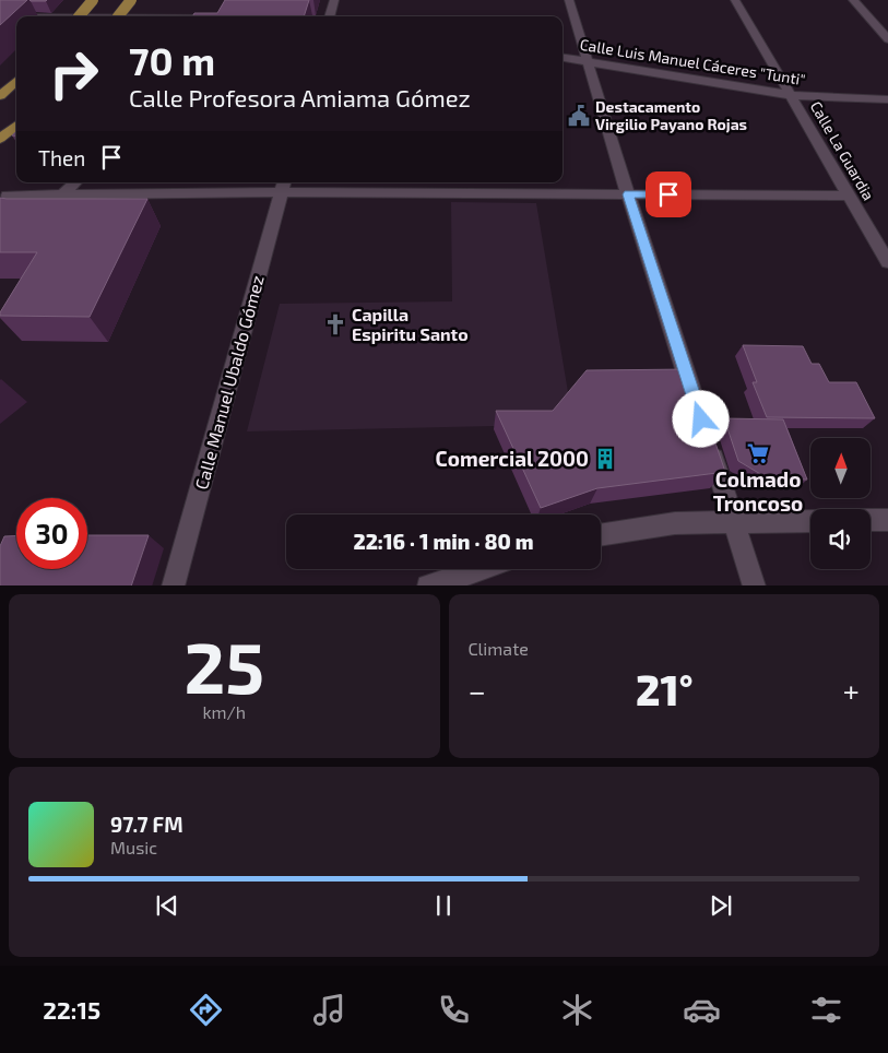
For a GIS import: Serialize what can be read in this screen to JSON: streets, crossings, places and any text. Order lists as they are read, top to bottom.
{
  "streets": {
    "street": ["Calle Luis Manuel Cáceres \"Tunti\"", "Calle La Guardia", "Calle Manuel Ubaldo Gómez"]
  },
  "crossings": [
    ["Calle Luis Manuel Cáceres \"Tunti\"", "Calle La Guardia"]
  ],
  "places": {
    "public building": ["Destacamento Virgilio Payano Rojas"],
    "church": ["Capilla Espiritu Santo"],
    "supermarket": ["Colmado Troncoso"],
    "building": ["Comercial 2000"]
  },
  "north": "top",
  "page": {
    "turn": ["70 m", "Calle Profesora Amiama Gómez"],
    "then": "Then",
    "limit": "30",
    "trip": "22:16 · 1 min · 80 m",
    "tile": [
      ["25", "km/h"],
      "Climate"
    ],
    "heat": ["−", "21°", "+"],
    "song": ["97.7 FM", "Music"],
    "tabs": "22:15"
  }
}
